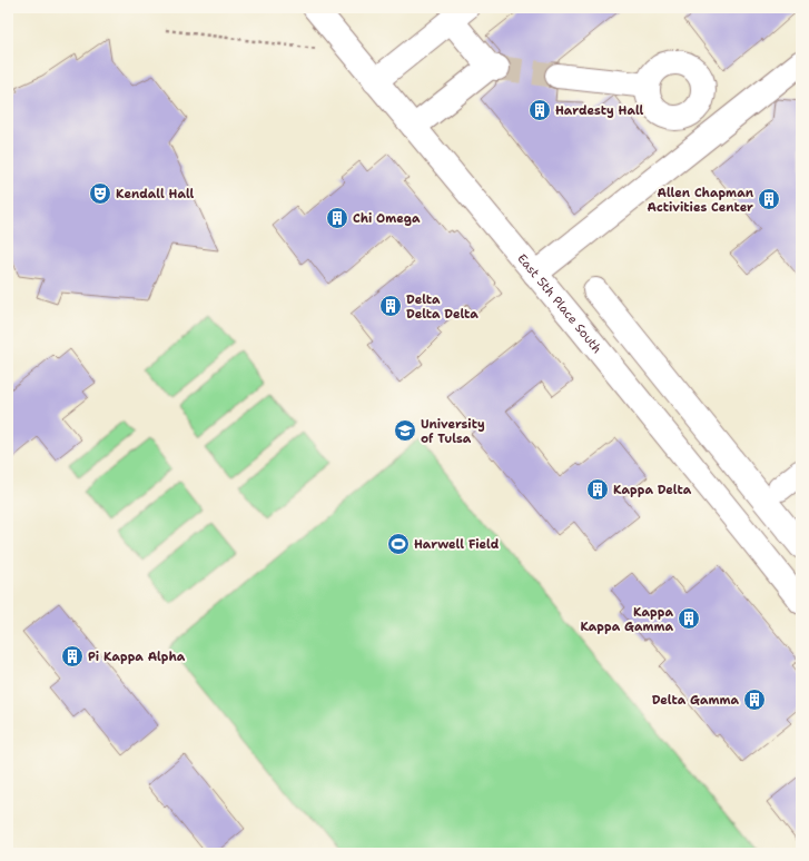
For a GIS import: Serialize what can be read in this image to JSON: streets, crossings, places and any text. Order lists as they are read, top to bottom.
{
  "streets": {
    "street": ["East 5th Place South"]
  },
  "places": {
    "building": [
      "Hardesty Hall",
      "Allen Chapman Activities Center",
      "Chi Omega",
      "Delta Delta Delta",
      "Kappa Delta",
      "Kappa Kappa Gamma",
      "Pi Kappa Alpha",
      "Delta Gamma"
    ],
    "theatre": ["Kendall Hall"],
    "school or university": ["University of Tulsa"],
    "sports": ["Harwell Field"]
  }
}
